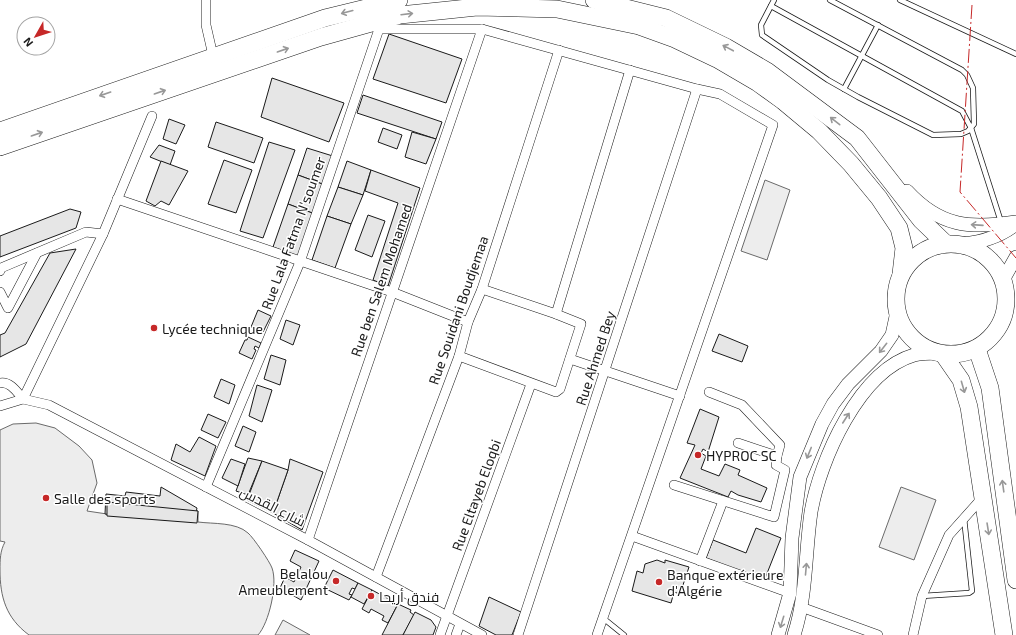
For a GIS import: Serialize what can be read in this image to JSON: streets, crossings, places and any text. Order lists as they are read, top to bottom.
{
  "streets": {
    "street": [
      "Rue Lala Fatma N'soumer",
      "Rue ben Salem Mohamed",
      "Rue Souidani Boudjemaa",
      "Rue Ahmed Bey",
      "Rue Eltayeb Eloqbi",
      "شارع القدس"
    ]
  },
  "crossings": [
    ["Rue Lala Fatma N'soumer", "Rue ben Salem Mohamed"],
    ["Rue Lala Fatma N'soumer", "شارع القدس"],
    ["Rue ben Salem Mohamed", "شارع القدس"],
    ["Rue Souidani Boudjemaa", "شارع القدس"],
    ["Rue Eltayeb Eloqbi", "شارع القدس"]
  ],
  "places": [
    "Lycée technique",
    "HYPROC SC",
    "Salle des sports",
    "Belalou Ameublement",
    "Banque extérieure d'Algérie",
    "فندق أريحا"
  ],
  "north": "bottom left"
}
